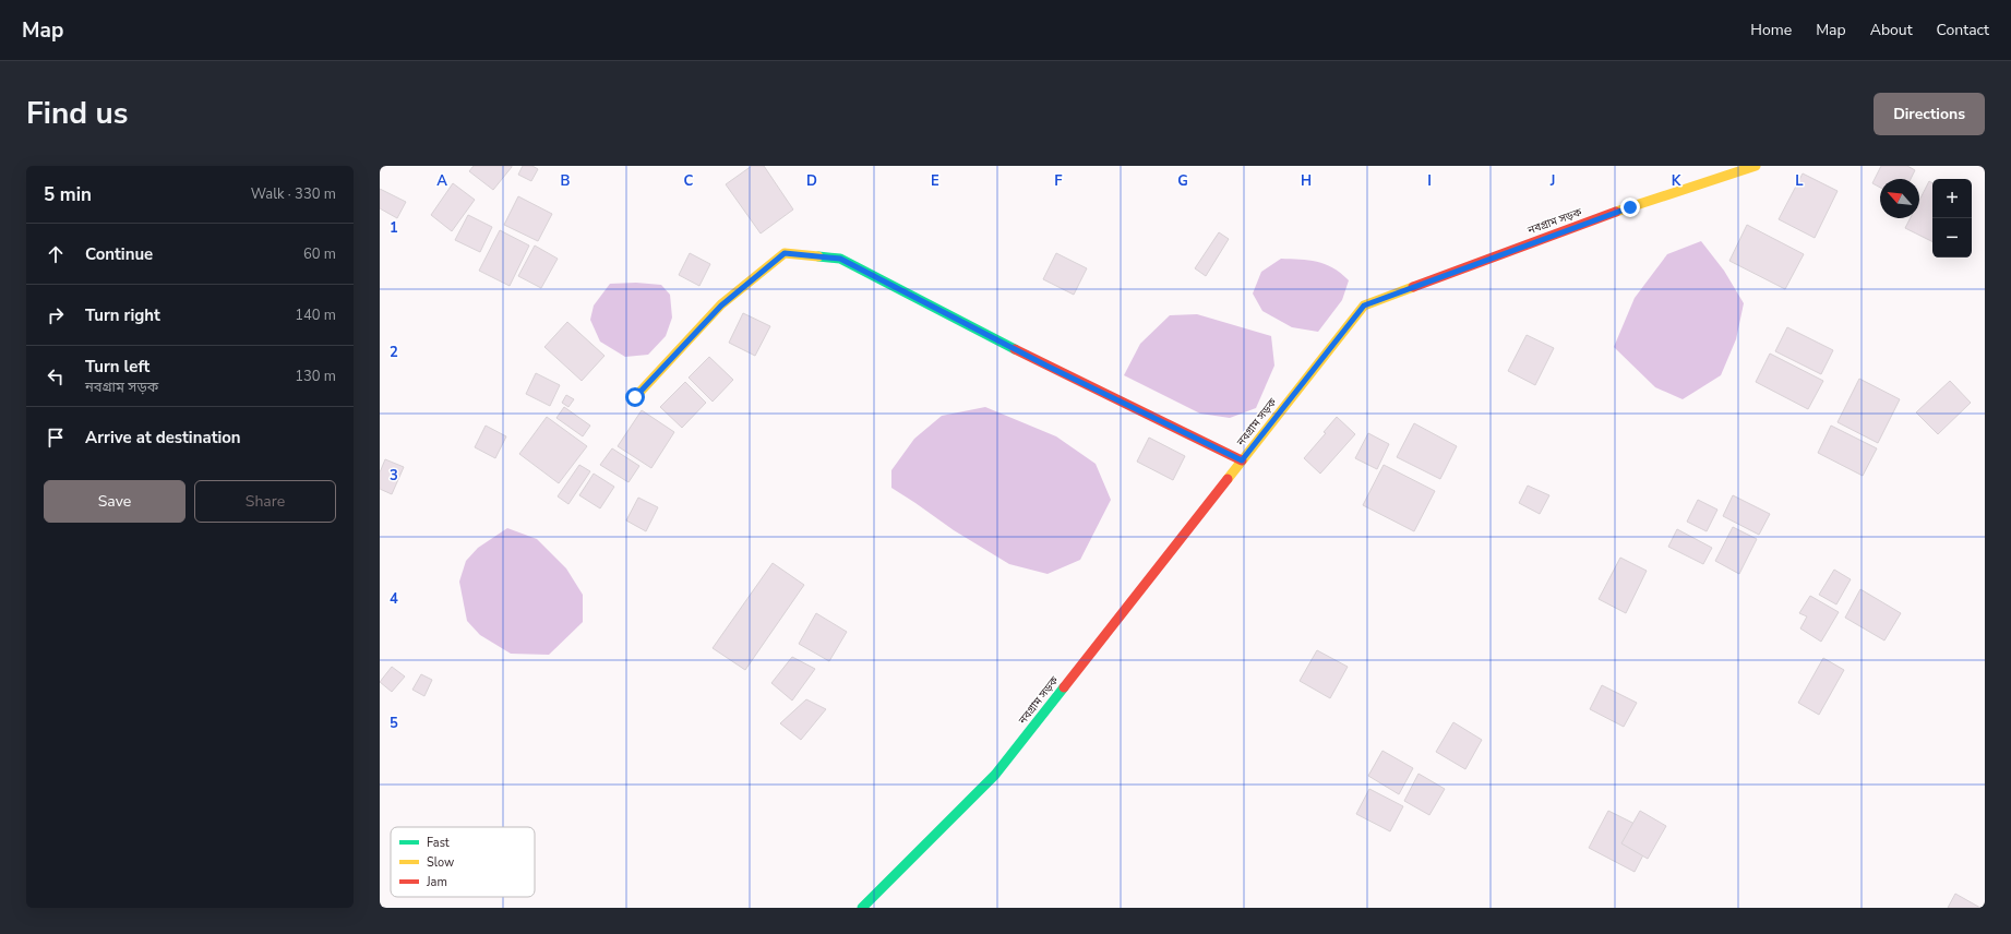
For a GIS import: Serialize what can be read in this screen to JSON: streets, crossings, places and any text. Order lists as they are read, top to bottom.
{
  "streets": {
    "main road": ["নবগ্রাম সড়ক"]
  },
  "legend": ["Fast", "Slow", "Jam"],
  "north": "top left",
  "page": {
    "header": "Map",
    "nav": [
      "Home",
      "Map",
      "About",
      "Contact"
    ],
    "title": "Find us",
    "buttons": [
      "Directions",
      ["Save", "Share"]
    ],
    "heading": ["5 min", "Walk · 330 m"],
    "map_buttons": ["+", "−"],
    "list": [
      ["Continue", "60 m"],
      ["Turn right", "140 m"],
      ["Turn left", "নবগ্রাম সড়ক", "130 m"],
      "Arrive at destination"
    ]
  },
  "grid": {
    "columns": [
      "A",
      "B",
      "C",
      "D",
      "E",
      "F",
      "G",
      "H",
      "I",
      "J",
      "K",
      "L"
    ],
    "rows": [
      "1",
      "2",
      "3",
      "4",
      "5"
    ]
  }
}
